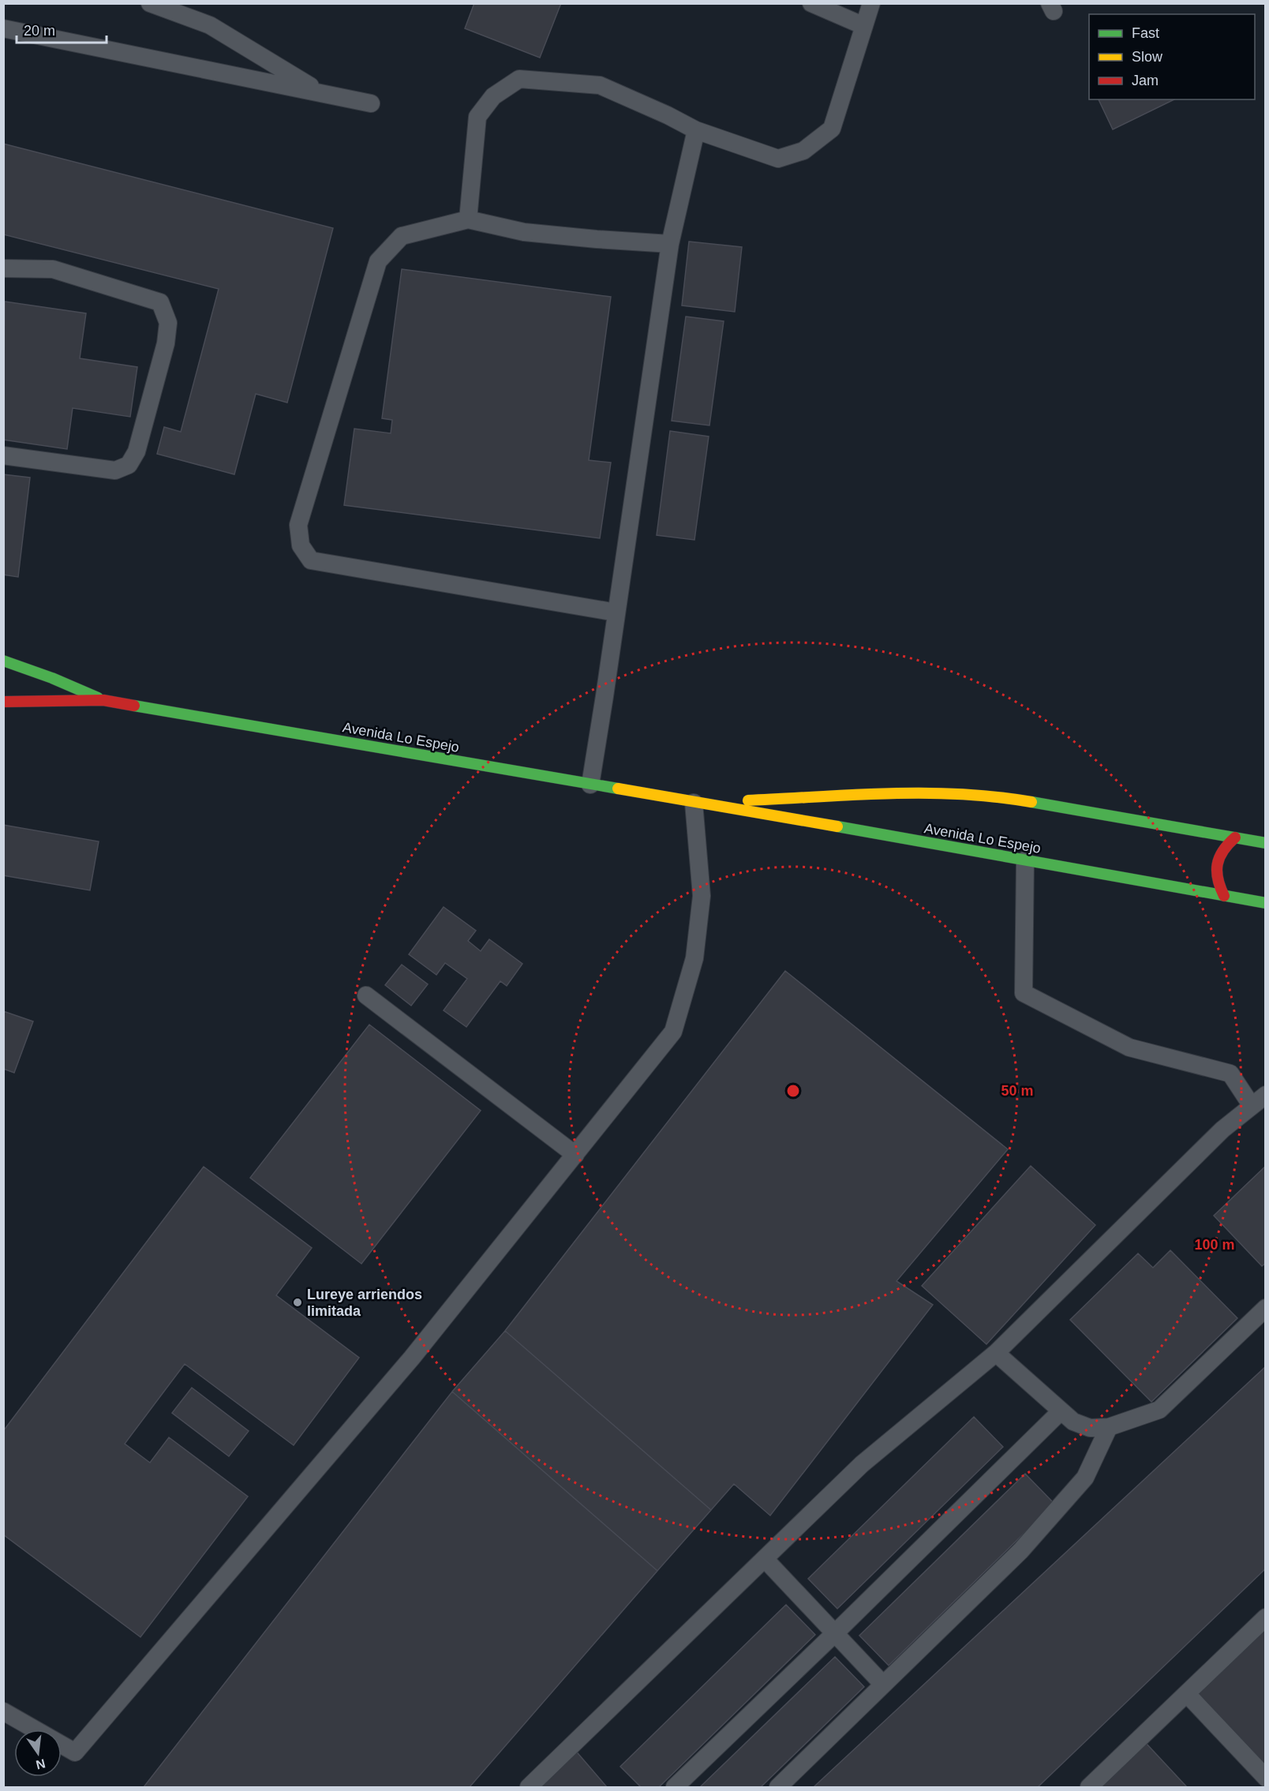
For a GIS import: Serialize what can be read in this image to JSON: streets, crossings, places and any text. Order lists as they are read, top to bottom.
{
  "streets": {
    "main road": ["Avenida Lo Espejo"]
  },
  "places": ["Lureye arriendos limitada"],
  "legend": ["Fast", "Slow", "Jam"],
  "scale_bar": "20 m",
  "north": "bottom",
  "rings": ["50 m", "100 m"]
}
